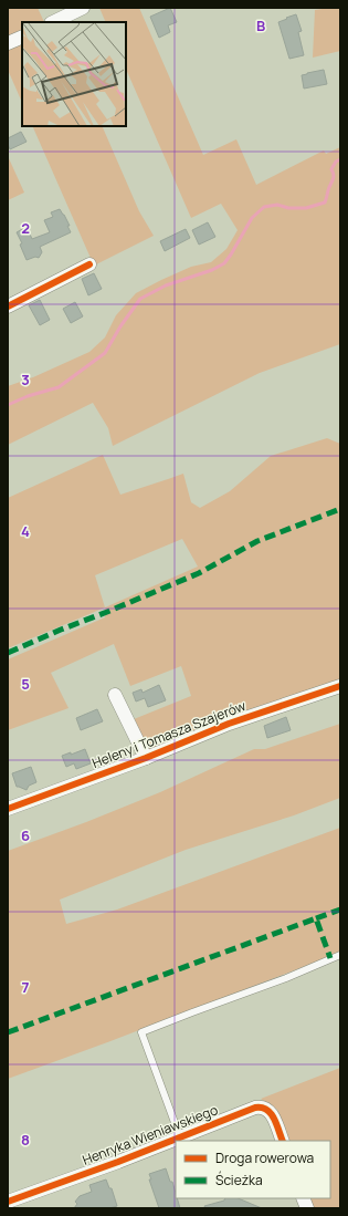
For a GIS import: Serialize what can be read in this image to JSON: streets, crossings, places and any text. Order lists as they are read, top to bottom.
{
  "streets": {
    "street": ["Heleny i Tomasza Szajerów", "Henryka Wieniawskiego"]
  },
  "legend": ["Droga rowerowa", "Ścieżka"],
  "grid": {
    "columns": ["B"],
    "rows": [
      "2",
      "3",
      "4",
      "5",
      "6",
      "7",
      "8"
    ]
  }
}
